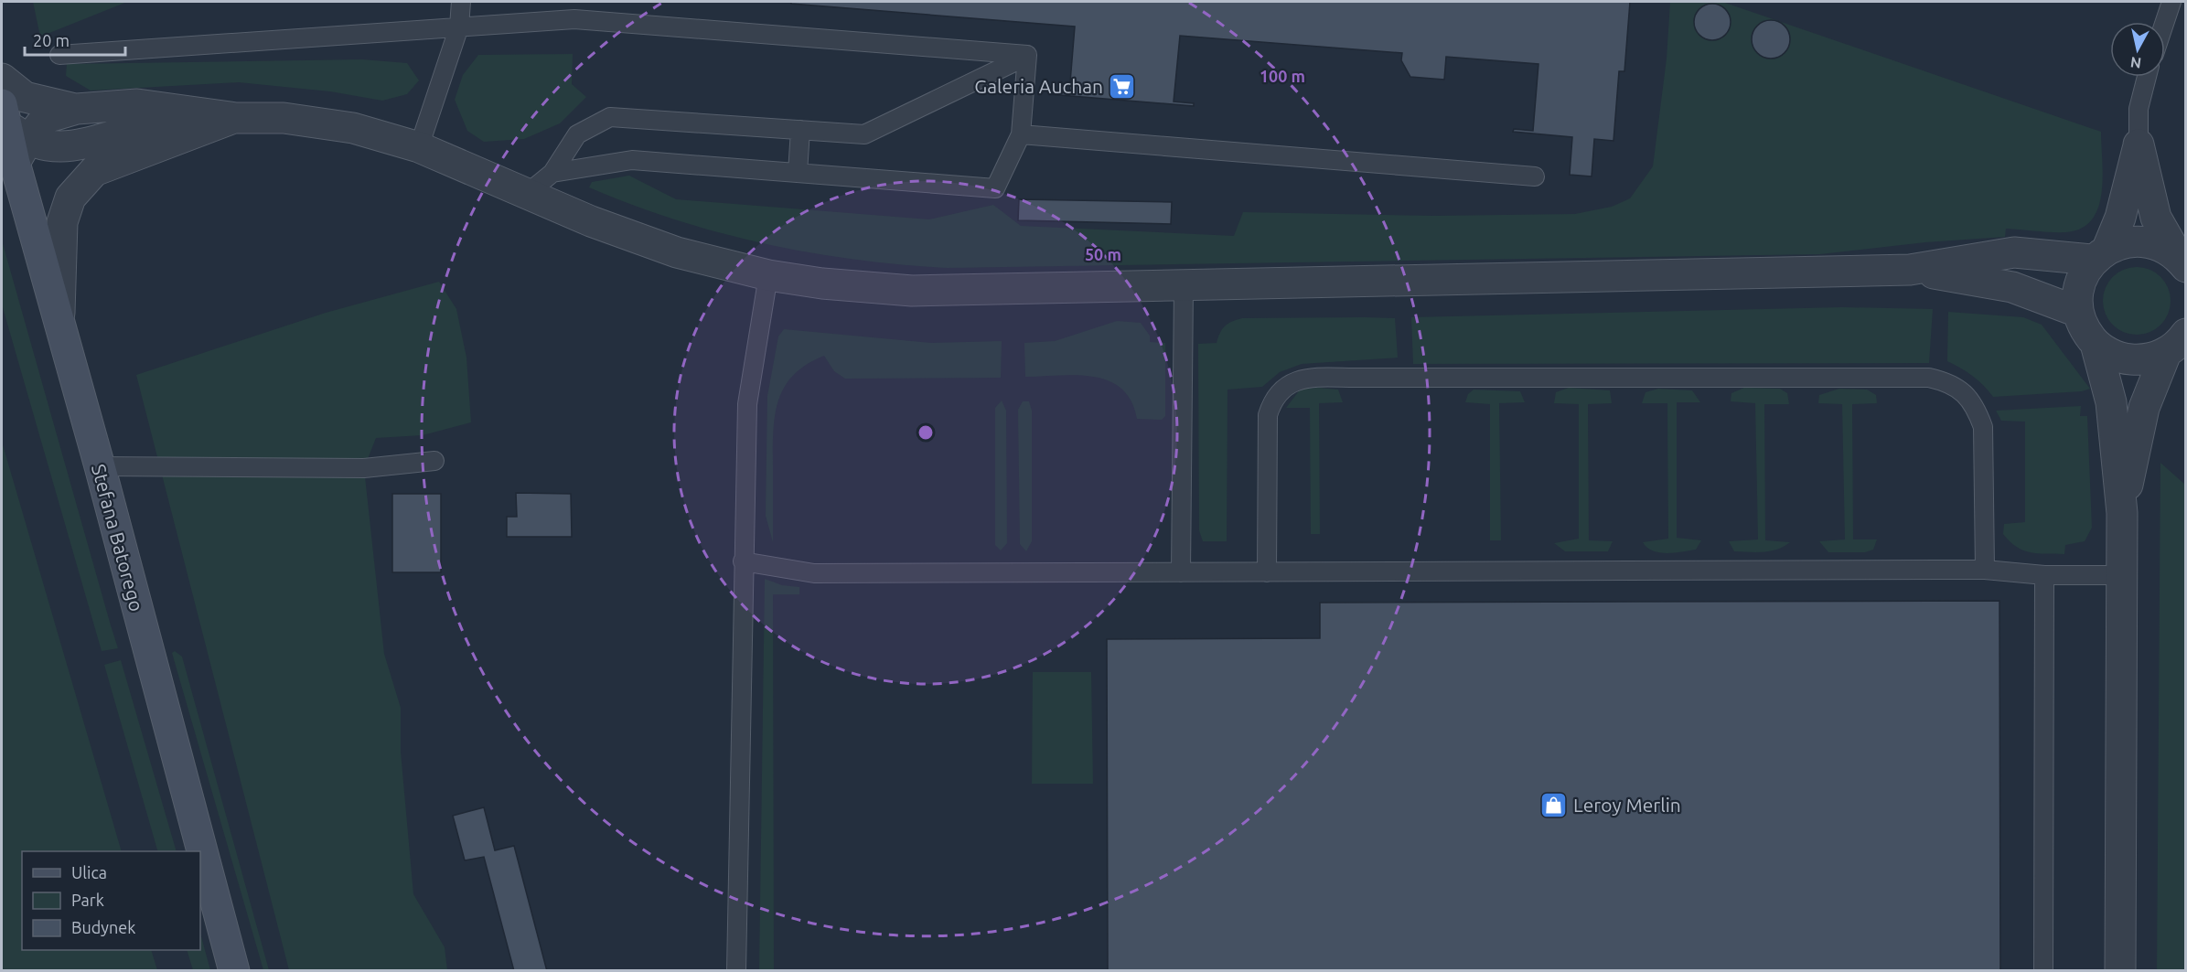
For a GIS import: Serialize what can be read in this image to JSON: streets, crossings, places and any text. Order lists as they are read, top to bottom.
{
  "streets": {
    "main road": ["Stefana Batorego"]
  },
  "places": {
    "supermarket": ["Galeria Auchan"],
    "shop": ["Leroy Merlin"]
  },
  "legend": ["Ulica", "Park", "Budynek"],
  "scale_bar": "20 m",
  "north": "bottom",
  "rings": ["100 m", "50 m"]
}
